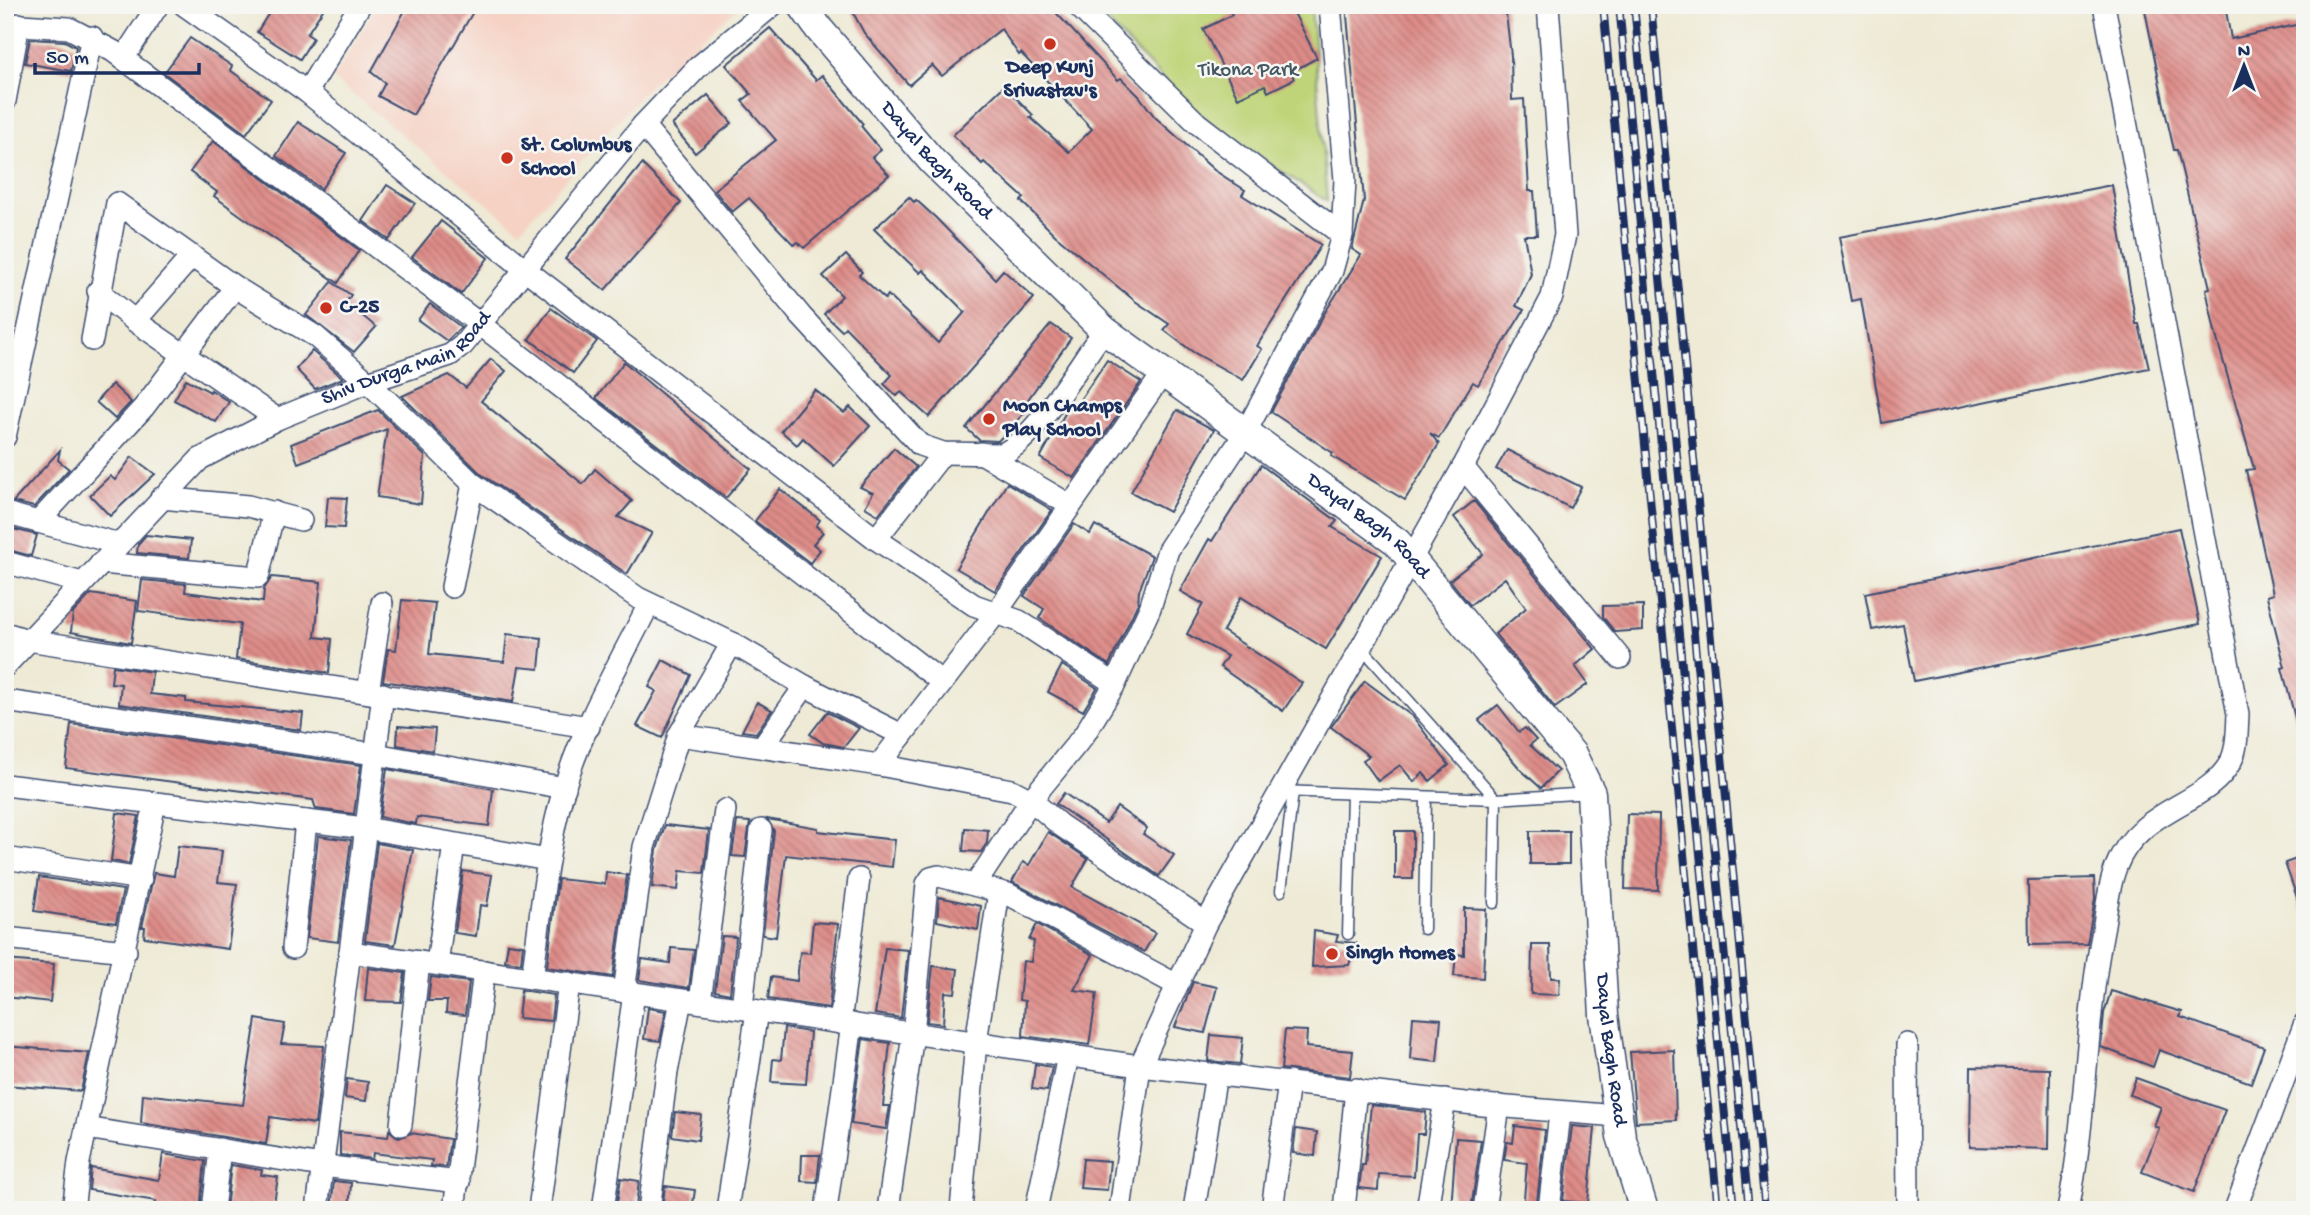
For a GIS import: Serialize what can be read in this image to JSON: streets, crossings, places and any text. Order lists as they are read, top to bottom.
{
  "streets": {
    "street": ["Dayal Bagh Road", "Shiv Durga Main Road"]
  },
  "parks": ["Tikona Park"],
  "places": [
    "Deep Kunj Srivastav's",
    "St. Columbus School",
    "C-25",
    "Moon Champs Play School",
    "Singh Homes"
  ],
  "scale_bar": "50 m",
  "north": "top"
}
